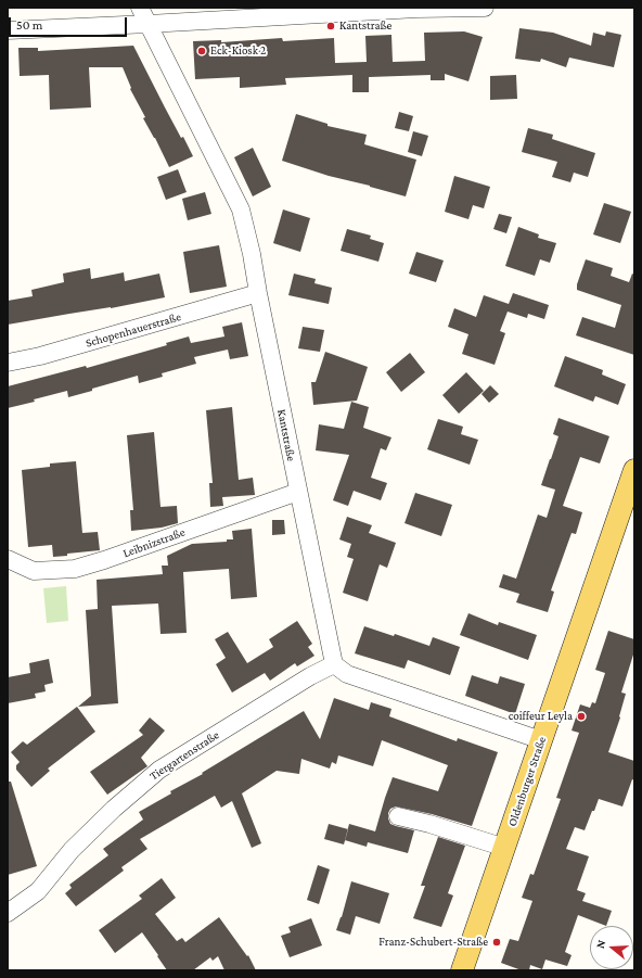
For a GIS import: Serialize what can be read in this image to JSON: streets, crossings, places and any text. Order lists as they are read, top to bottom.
{
  "streets": {
    "main road": ["Oldenburger Straße"],
    "street": [
      "Schopenhauerstraße",
      "Kantstraße",
      "Leibnizstraße",
      "Tiergartenstraße"
    ]
  },
  "crossings": [
    ["Schopenhauerstraße", "Kantstraße"],
    ["Kantstraße", "Leibnizstraße"],
    ["Kantstraße", "Tiergartenstraße"]
  ],
  "places": [
    "Kantstraße",
    "Eck-Kiosk 2",
    "coiffeur Leyla",
    "Franz-Schubert-Straße"
  ],
  "scale_bar": "50 m",
  "north": "left"
}
